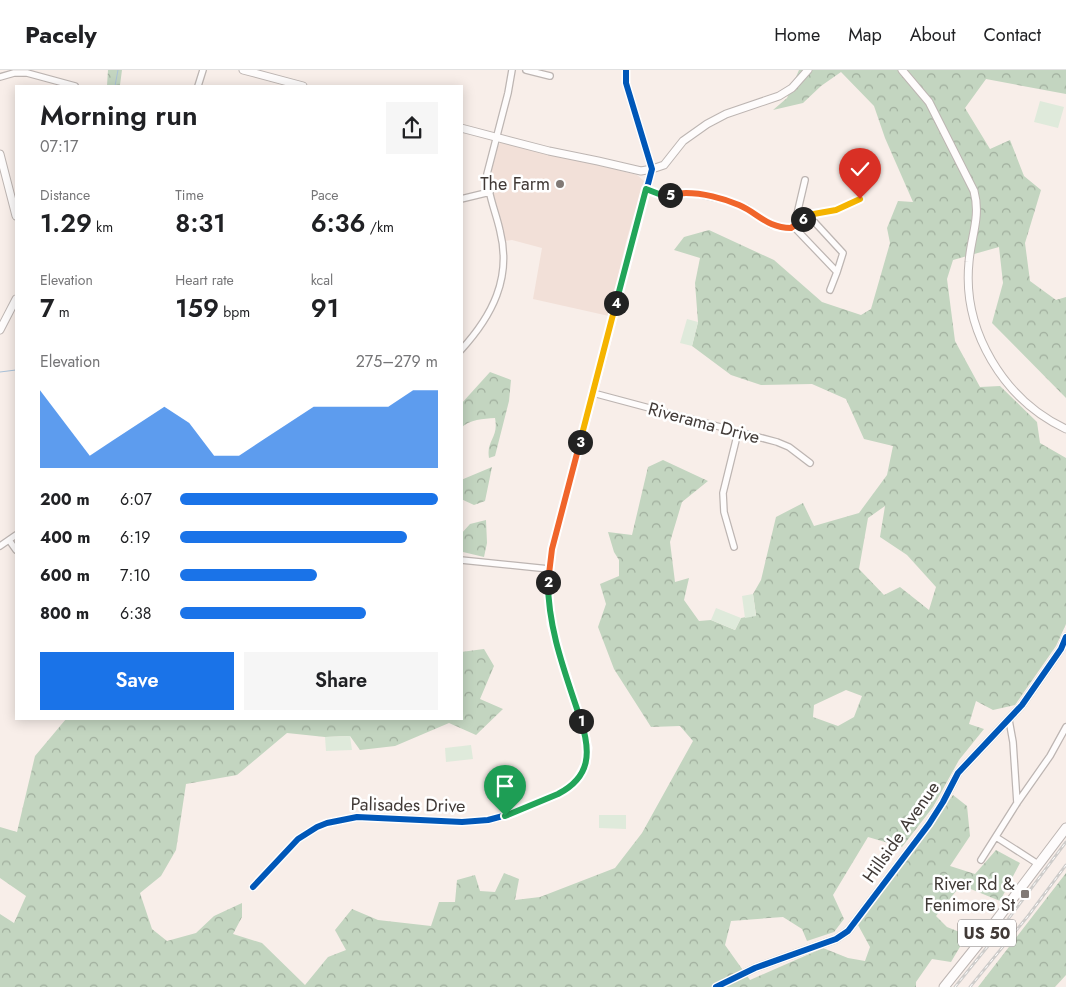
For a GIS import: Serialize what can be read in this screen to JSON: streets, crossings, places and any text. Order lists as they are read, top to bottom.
{
  "streets": {
    "main road": ["US 50"],
    "street": ["Riverama Drive", "Palisades Drive", "Hillside Avenue"]
  },
  "crossings": [
    ["Riverama Drive", "Palisades Drive"]
  ],
  "places": {
    "other": ["The Farm"],
    "transit": ["River Rd & Fenimore St"]
  },
  "page": {
    "header": "Pacely",
    "nav": [
      "Home",
      "Map",
      "About",
      "Contact"
    ],
    "heading": ["Morning run", "07:17"],
    "stats": [
      ["Distance", "1.29 km"],
      ["Time", "8:31"],
      ["Pace", "6:36 /km"],
      ["Elevation", "7 m"],
      ["Heart rate", "159 bpm"],
      ["kcal", "91"]
    ],
    "pins": [
      "5",
      "6",
      "4",
      "3",
      "2",
      "1"
    ],
    "chart": ["Elevation", "275–279 m"],
    "list": [
      {
        "name": "200 m",
        "note": "6:07"
      },
      {
        "name": "400 m",
        "note": "6:19"
      },
      {
        "name": "600 m",
        "note": "7:10"
      },
      {
        "name": "800 m",
        "note": "6:38"
      }
    ],
    "buttons": ["Save", "Share"]
  }
}
